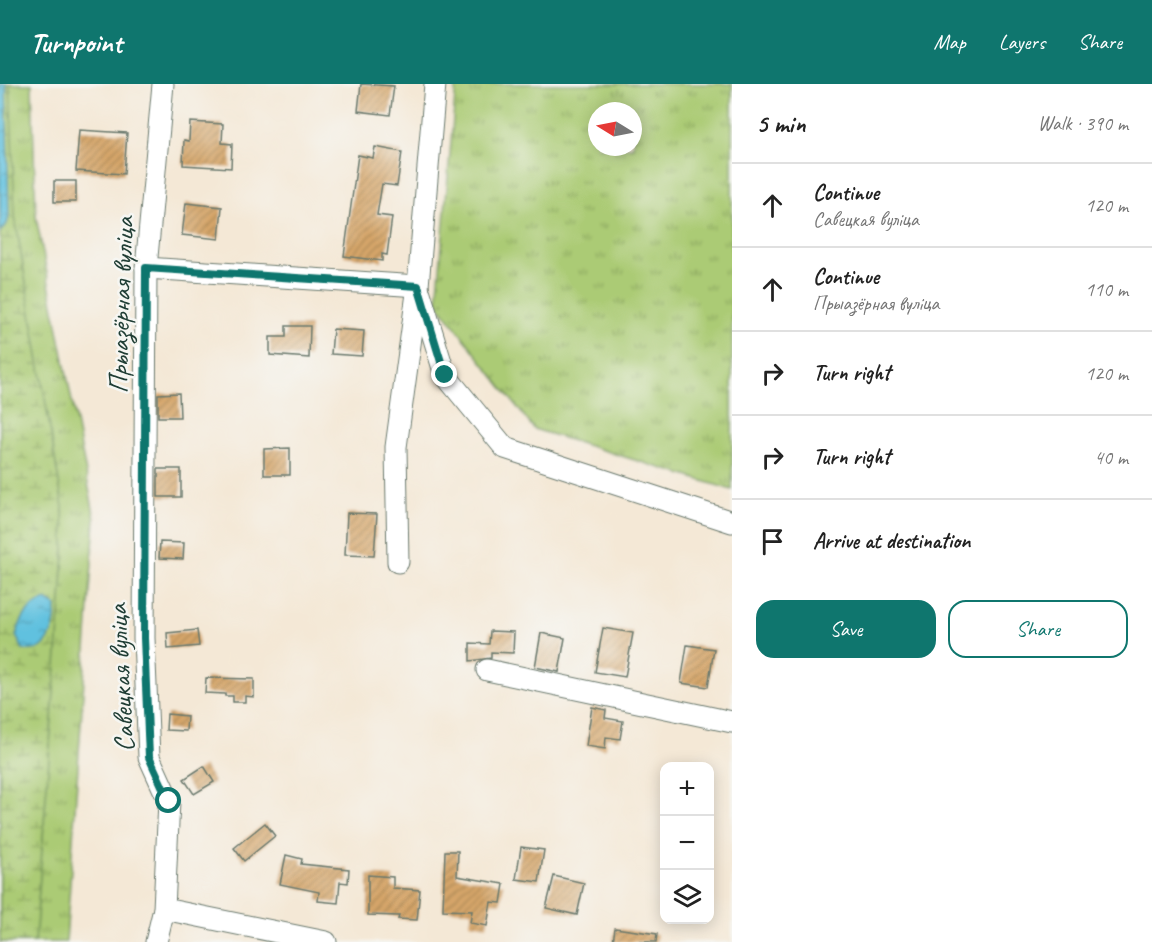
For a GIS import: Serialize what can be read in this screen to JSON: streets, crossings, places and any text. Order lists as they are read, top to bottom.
{
  "streets": {
    "street": ["Прыазёрная вуліца", "Савецкая вуліца"]
  },
  "crossings": [
    ["Прыазёрная вуліца", "Савецкая вуліца"]
  ],
  "north": "left",
  "page": {
    "header": "Turnpoint",
    "nav": ["Map", "Layers", "Share"],
    "heading": ["5 min", "Walk · 390 m"],
    "list": [
      ["Continue", "Савецкая вуліца", "120 m"],
      ["Continue", "Прыазёрная вуліца", "110 m"],
      ["Turn right", "120 m"],
      ["Turn right", "40 m"],
      "Arrive at destination"
    ],
    "buttons": ["Save", "Share"],
    "map_buttons": ["+", "−"]
  }
}
